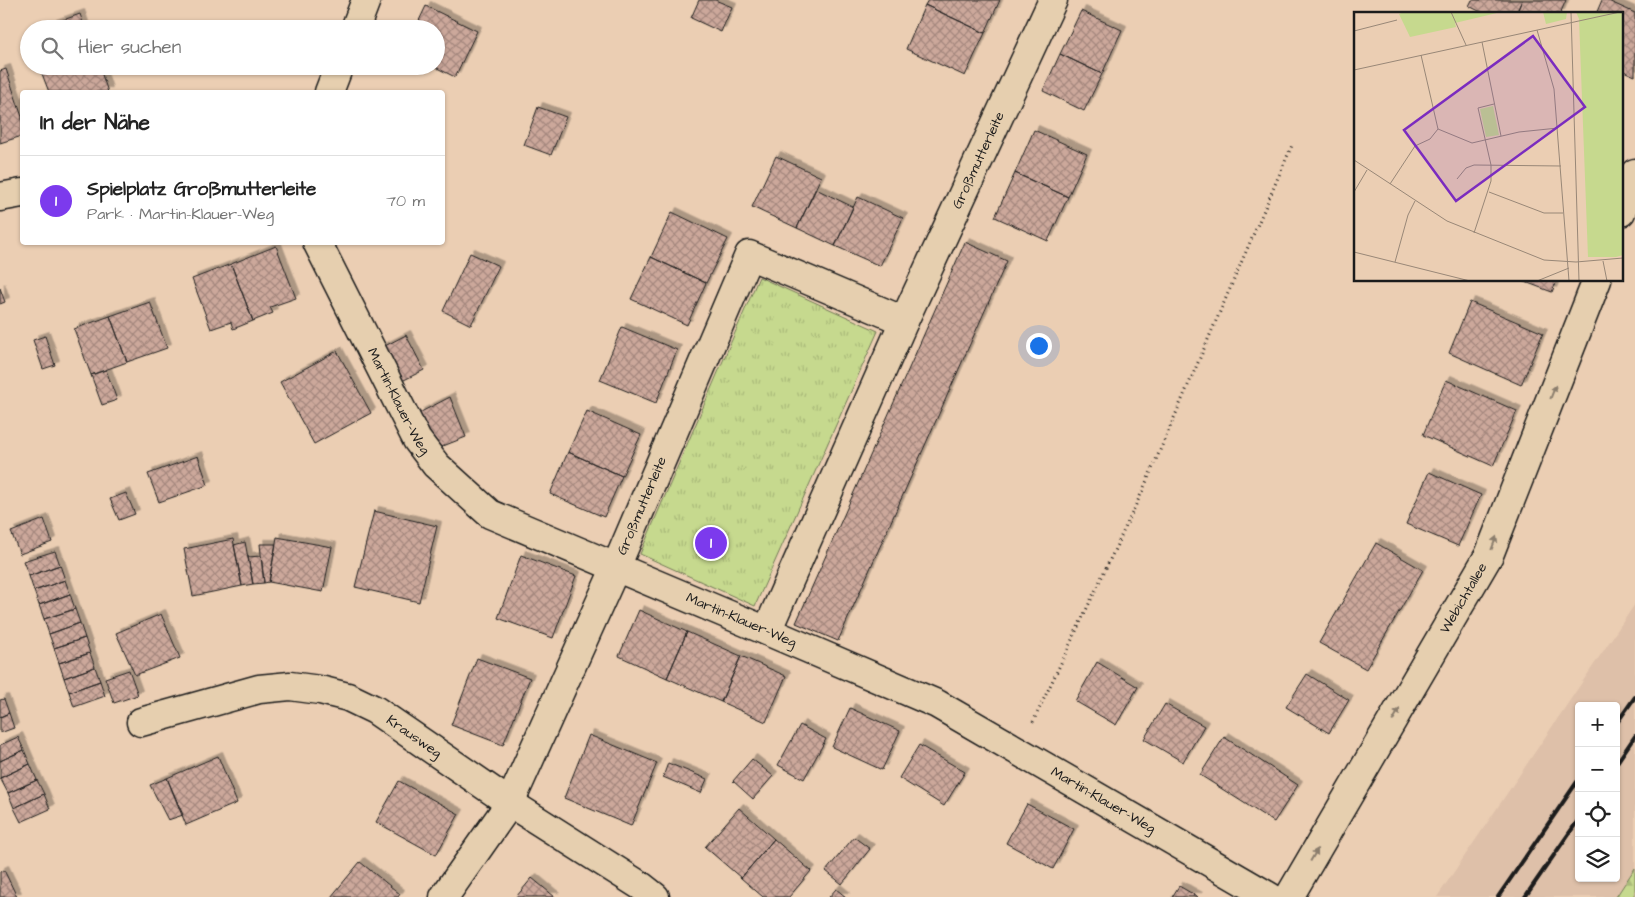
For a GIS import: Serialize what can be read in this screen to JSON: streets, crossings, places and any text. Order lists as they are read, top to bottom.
{
  "streets": {
    "street": [
      "Großmutterleite",
      "Martin-Klauer-Weg",
      "Webichtallee",
      "Krausweg"
    ]
  },
  "crossings": [
    ["Großmutterleite", "Martin-Klauer-Weg"],
    ["Großmutterleite", "Krausweg"]
  ],
  "one_way": ["Webichtallee"],
  "page": {
    "search": "Hier suchen",
    "heading": "In der Nähe",
    "list": [
      {
        "mark": "1",
        "name": "Spielplatz Großmutterleite",
        "note": "Park · Martin-Klauer-Weg",
        "value": "70 m"
      }
    ],
    "pins": "1",
    "map_buttons": ["+", "−"]
  }
}
